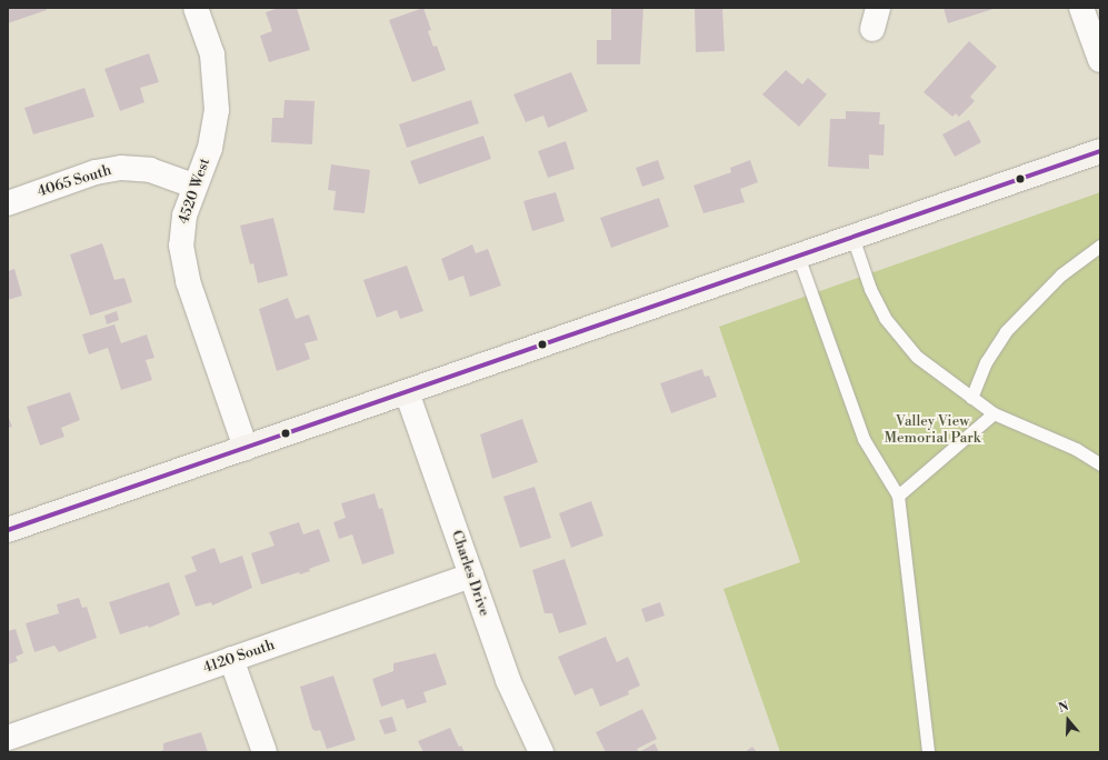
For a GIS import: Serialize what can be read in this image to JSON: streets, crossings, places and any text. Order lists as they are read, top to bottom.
{
  "streets": {
    "street": [
      "4065 South",
      "4520 West",
      "Charles Drive",
      "4120 South"
    ]
  },
  "crossings": [
    ["4065 South", "4520 West"],
    ["Charles Drive", "4120 South"]
  ],
  "parks": ["Valley View Memorial Park"],
  "north": "top"
}
